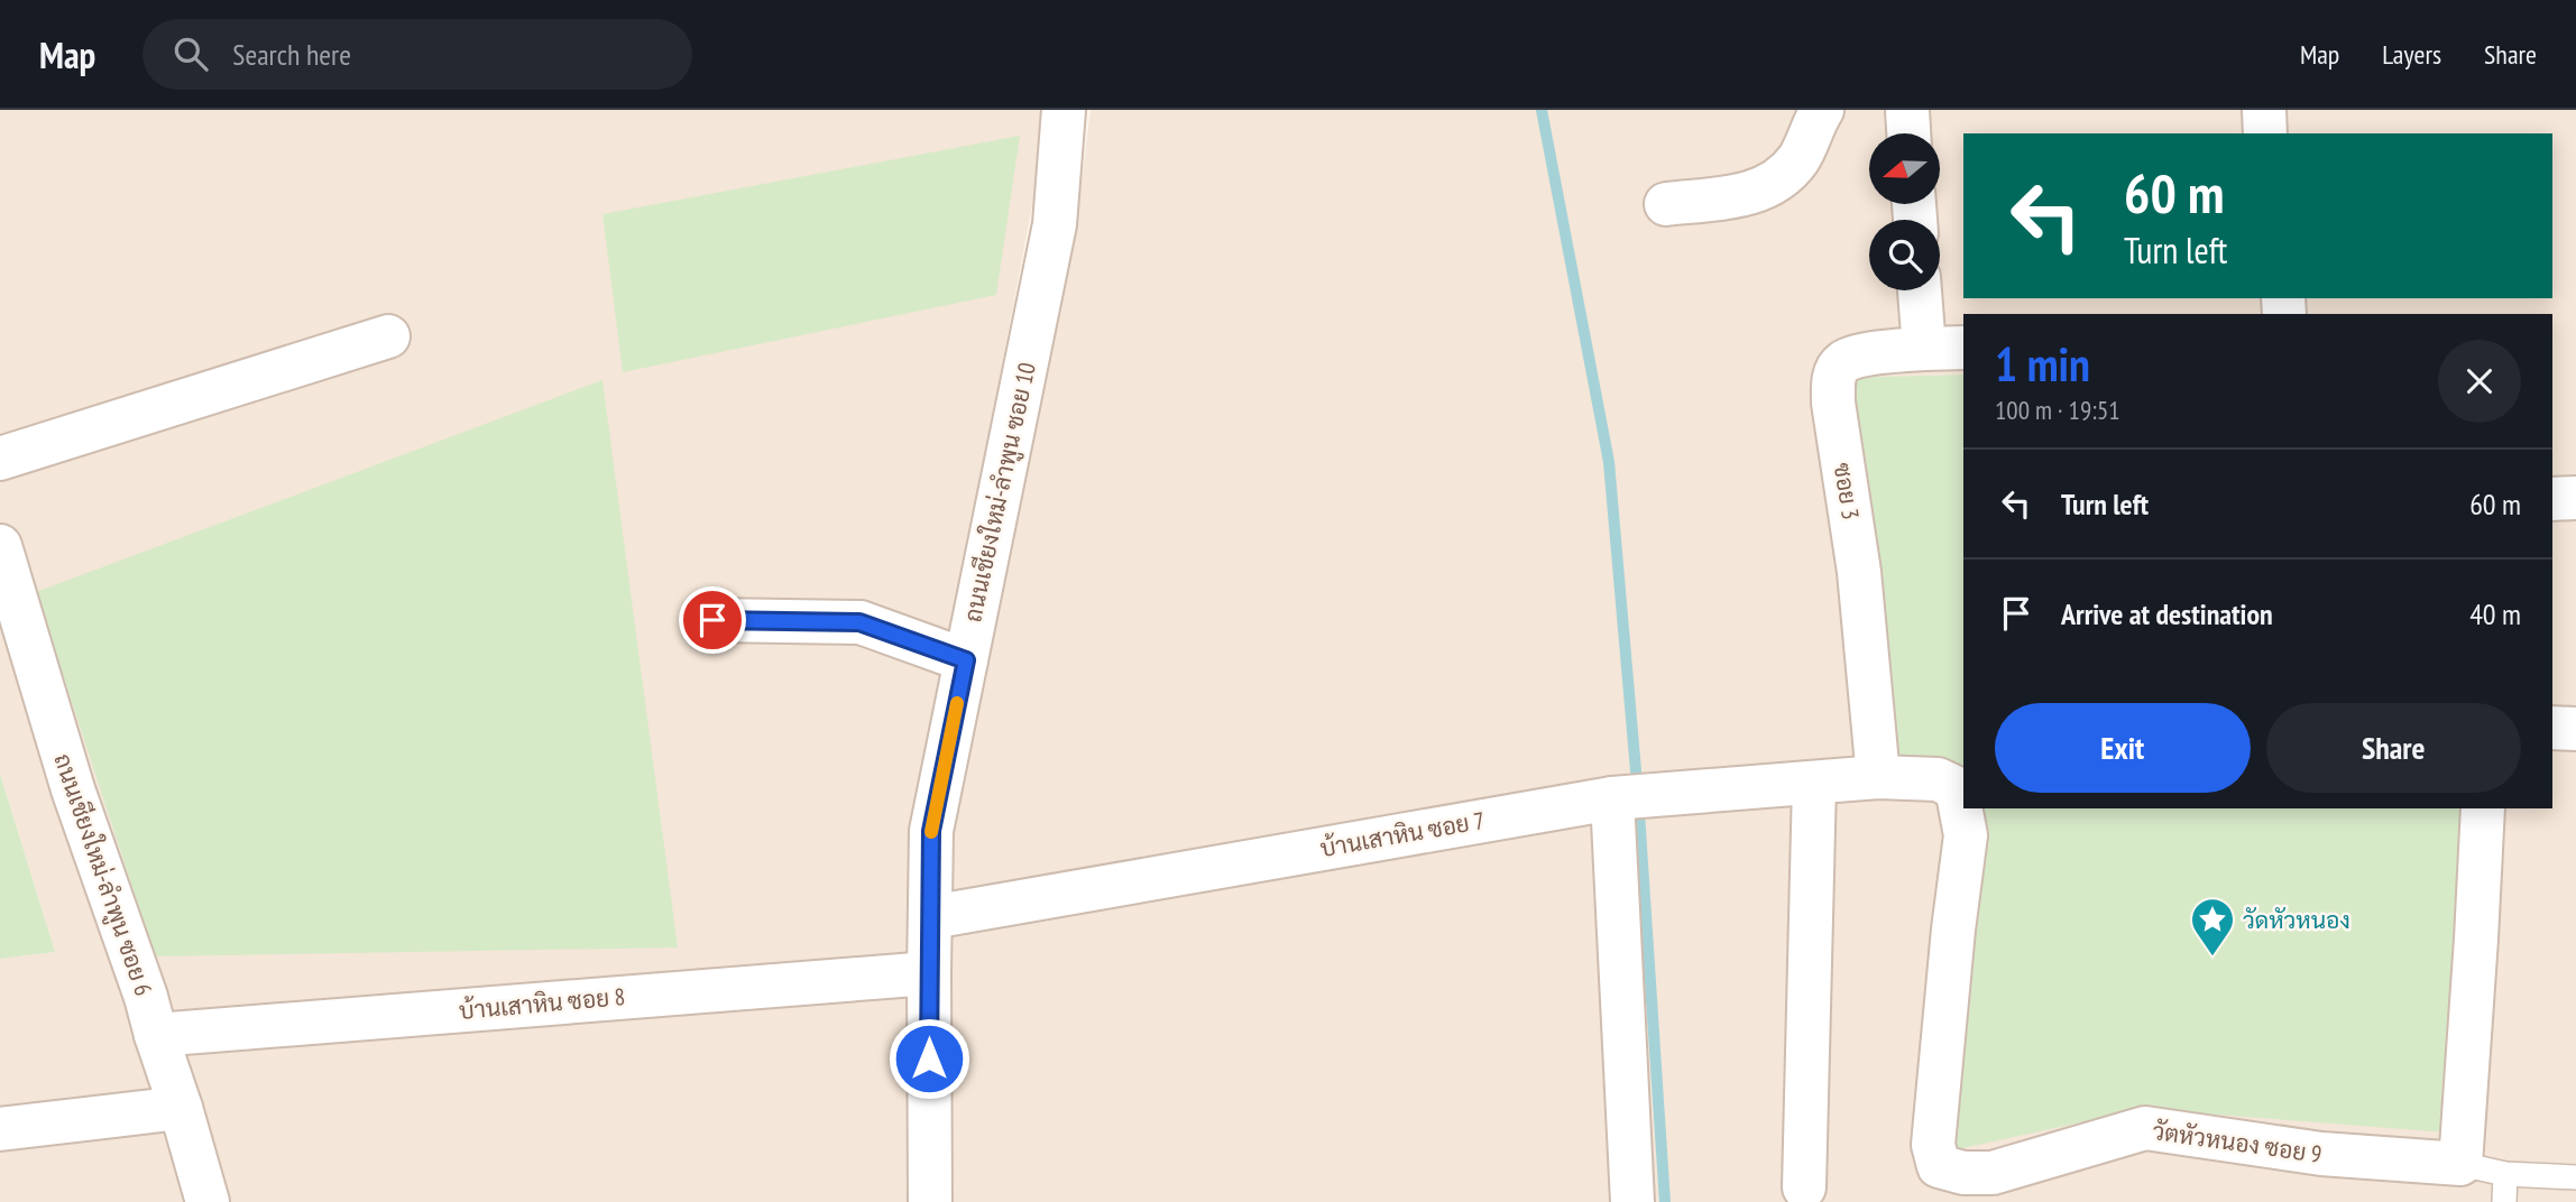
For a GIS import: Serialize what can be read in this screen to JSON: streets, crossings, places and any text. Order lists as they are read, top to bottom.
{
  "streets": {
    "street": [
      "ซอย 3",
      "ถนนเชียงใหม่-ลำพูน ซอย 10",
      "บ้านเสาหิน ซอย 7",
      "ถนนเชียงใหม่-ลำพูน ซอย 6",
      "บ้านเสาหิน ซอย 8",
      "วัตหัวหนอง ซอย 9"
    ]
  },
  "crossings": [
    ["ซอย 3", "บ้านเสาหิน ซอย 7"],
    ["ซอย 3", "วัตหัวหนอง ซอย 9"],
    ["ถนนเชียงใหม่-ลำพูน ซอย 10", "บ้านเสาหิน ซอย 7"],
    ["ถนนเชียงใหม่-ลำพูน ซอย 10", "บ้านเสาหิน ซอย 8"],
    ["บ้านเสาหิน ซอย 7", "วัตหัวหนอง ซอย 9"],
    ["ถนนเชียงใหม่-ลำพูน ซอย 6", "บ้านเสาหิน ซอย 8"]
  ],
  "places": {
    "place": ["วัดหัวหนอง"]
  },
  "north": "left",
  "page": {
    "header": "Map",
    "search": "Search here",
    "nav": ["Map", "Layers", "Share"],
    "turn": ["60 m", "Turn left"],
    "heading": ["1 min", "100 m · 19:51"],
    "list": [
      {
        "name": "Turn left",
        "value": "60 m"
      },
      {
        "name": "Arrive at destination",
        "value": "40 m"
      }
    ],
    "buttons": ["Exit", "Share"]
  }
}
